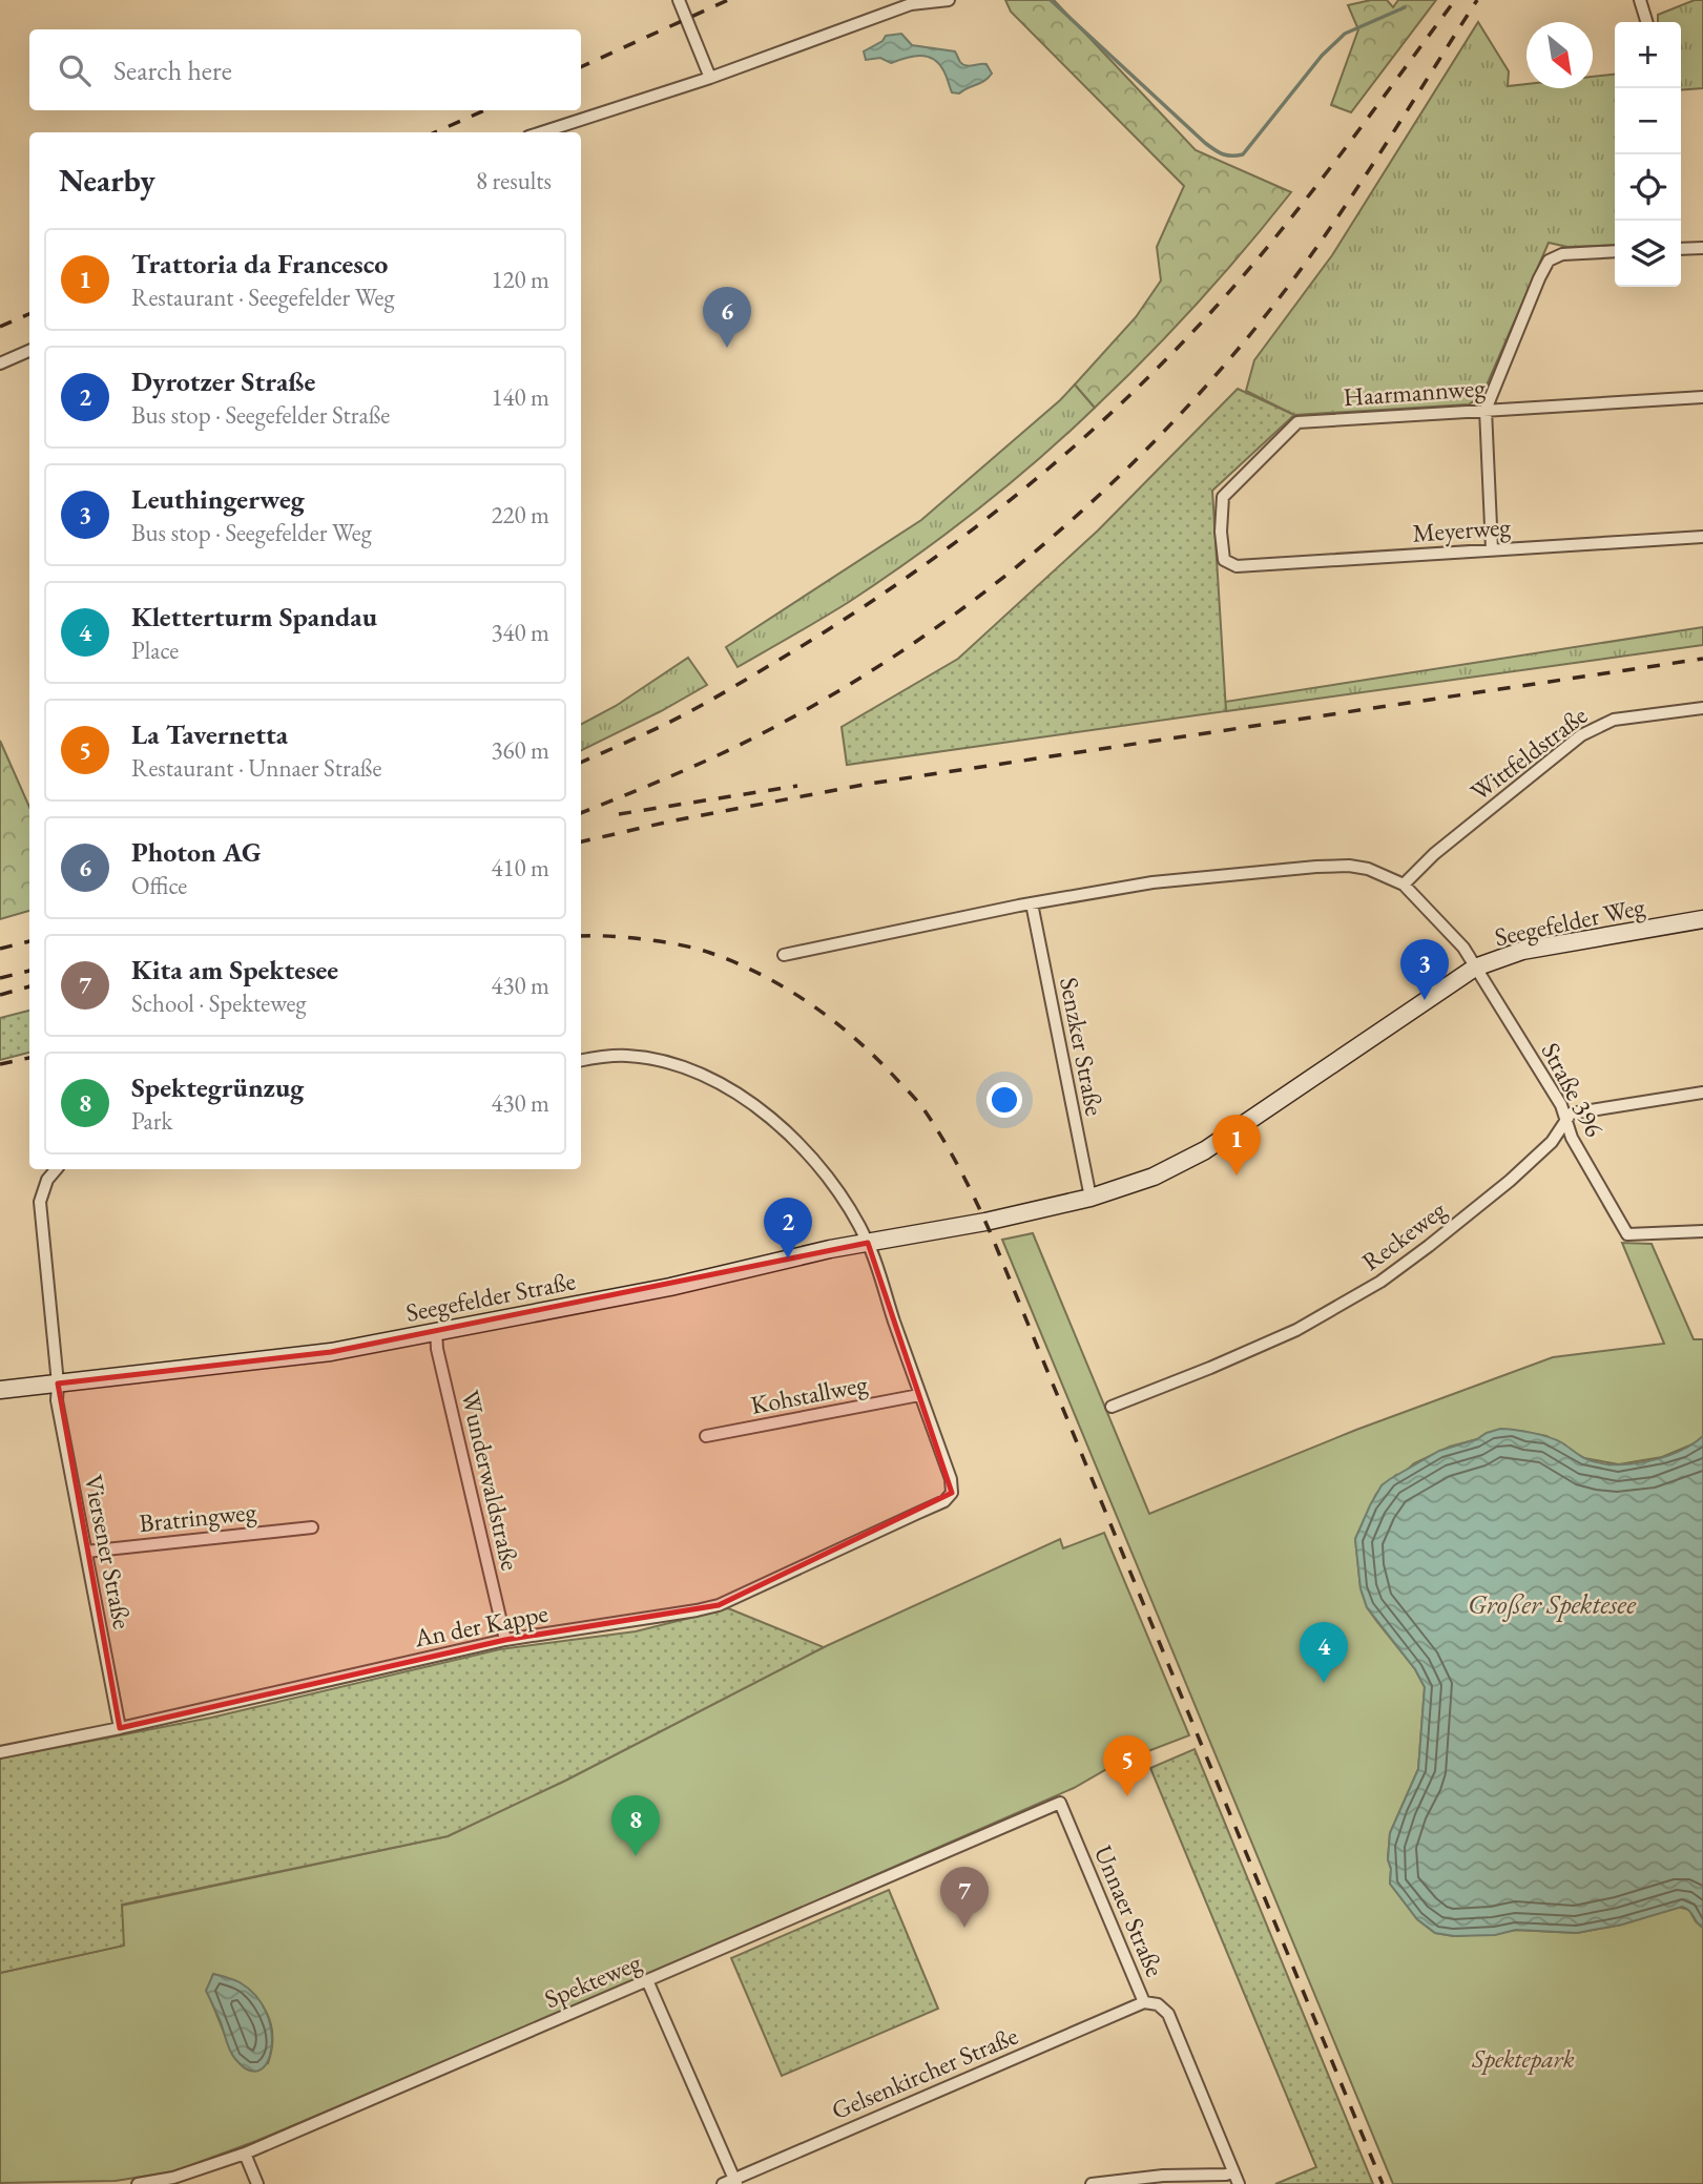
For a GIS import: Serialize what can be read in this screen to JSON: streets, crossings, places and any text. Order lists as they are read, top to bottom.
{
  "streets": {
    "street": [
      "Haarmannweg",
      "Meyerweg",
      "Wittfeldstraße",
      "Seegefelder Weg",
      "Senzker Straße",
      "Straße 396",
      "Reckeweg",
      "Seegefelder Straße",
      "Kohstallweg",
      "Wunderwaldstraße",
      "Bratringweg",
      "Viersener Straße",
      "An der Kappe",
      "Unnaer Straße",
      "Spekteweg",
      "Gelsenkircher Straße"
    ]
  },
  "crossings": [
    ["Haarmannweg", "Meyerweg"],
    ["Wittfeldstraße", "Straße 396"],
    ["Seegefelder Weg", "Senzker Straße"],
    ["Seegefelder Weg", "Straße 396"],
    ["Seegefelder Weg", "Seegefelder Straße"],
    ["Straße 396", "Reckeweg"],
    ["Seegefelder Straße", "Wunderwaldstraße"],
    ["Seegefelder Straße", "Viersener Straße"],
    ["Kohstallweg", "An der Kappe"],
    ["Wunderwaldstraße", "An der Kappe"],
    ["Bratringweg", "Viersener Straße"],
    ["Viersener Straße", "An der Kappe"],
    ["Unnaer Straße", "Spekteweg"],
    ["Unnaer Straße", "Gelsenkircher Straße"]
  ],
  "water": ["Großer Spektesee"],
  "parks": ["Spektepark"],
  "north": "bottom right",
  "page": {
    "map_buttons": ["+", "−"],
    "search": "Search here",
    "heading": ["Nearby", "8 results"],
    "list": [
      {
        "mark": "1",
        "name": "Trattoria da Francesco",
        "note": "Restaurant · Seegefelder Weg",
        "value": "120 m"
      },
      {
        "mark": "2",
        "name": "Dyrotzer Straße",
        "note": "Bus stop · Seegefelder Straße",
        "value": "140 m"
      },
      {
        "mark": "3",
        "name": "Leuthingerweg",
        "note": "Bus stop · Seegefelder Weg",
        "value": "220 m"
      },
      {
        "mark": "4",
        "name": "Kletterturm Spandau",
        "note": "Place",
        "value": "340 m"
      },
      {
        "mark": "5",
        "name": "La Tavernetta",
        "note": "Restaurant · Unnaer Straße",
        "value": "360 m"
      },
      {
        "mark": "6",
        "name": "Photon AG",
        "note": "Office",
        "value": "410 m"
      },
      {
        "mark": "7",
        "name": "Kita am Spektesee",
        "note": "School · Spekteweg",
        "value": "430 m"
      },
      {
        "mark": "8",
        "name": "Spektegrünzug",
        "note": "Park",
        "value": "430 m"
      }
    ],
    "pins": [
      "6",
      "3",
      "1",
      "2",
      "4",
      "5",
      "8",
      "7"
    ]
  }
}
